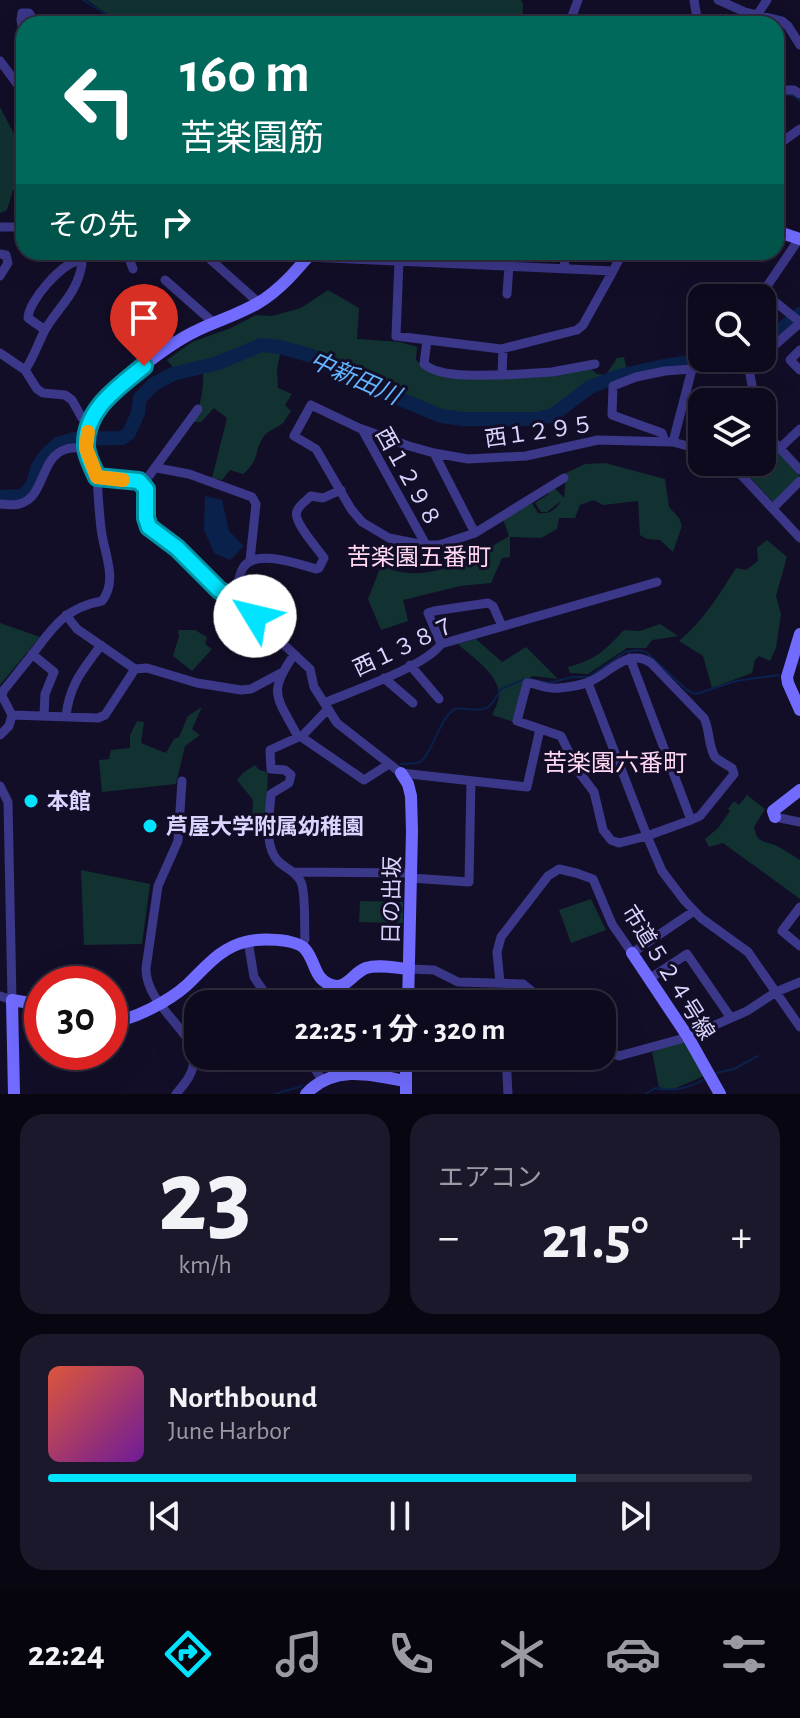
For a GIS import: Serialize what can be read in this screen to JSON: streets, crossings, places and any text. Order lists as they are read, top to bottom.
{
  "streets": {
    "street": [
      "西１２９５",
      "西１２９８",
      "西１３８７",
      "日の出坂",
      "市道５２４号線"
    ]
  },
  "crossings": [
    ["西１２９５", "西１２９８"]
  ],
  "districts": ["苦楽園五番町", "苦楽園六番町"],
  "water": ["中新田川"],
  "places": ["本館", "芦屋大学附属幼稚園"],
  "page": {
    "turn": ["160 m", "苦楽園筋"],
    "then": "その先",
    "limit": "30",
    "trip": "22:25 · 1 分 · 320 m",
    "tile": [
      ["23", "km/h"],
      "エアコン"
    ],
    "heat": ["−", "21.5°", "+"],
    "song": ["Northbound", "June Harbor"],
    "tabs": "22:24"
  }
}
